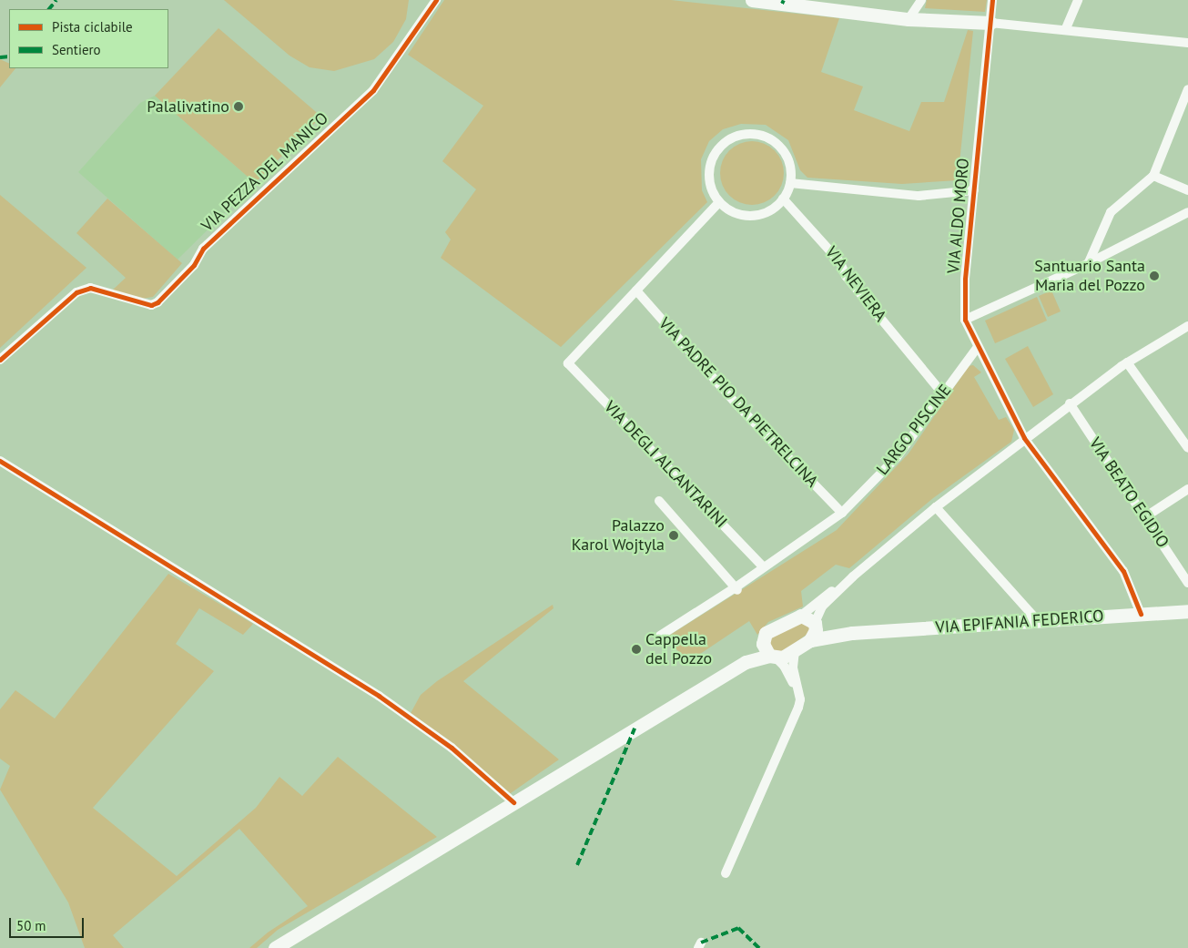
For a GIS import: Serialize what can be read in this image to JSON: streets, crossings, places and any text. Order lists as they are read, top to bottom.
{
  "streets": {
    "main road": ["VIA EPIFANIA FEDERICO"],
    "street": [
      "VIA PEZZA DEL MANICO",
      "VIA ALDO MORO",
      "VIA NEVIERA",
      "VIA PADRE PIO DA PIETRELCINA",
      "LARGO PISCINE",
      "VIA DEGLI ALCANTARINI",
      "VIA BEATO EGIDIO"
    ]
  },
  "crossings": [
    ["VIA ALDO MORO", "LARGO PISCINE"],
    ["VIA ALDO MORO", "VIA EPIFANIA FEDERICO"],
    ["VIA NEVIERA", "LARGO PISCINE"],
    ["VIA PADRE PIO DA PIETRELCINA", "LARGO PISCINE"],
    ["VIA PADRE PIO DA PIETRELCINA", "VIA DEGLI ALCANTARINI"],
    ["LARGO PISCINE", "VIA DEGLI ALCANTARINI"]
  ],
  "places": [
    "Palalivatino",
    "Santuario Santa Maria del Pozzo",
    "Palazzo Karol Wojtyla",
    "Cappella del Pozzo"
  ],
  "legend": ["Pista ciclabile", "Sentiero"],
  "scale_bar": "50 m"
}
